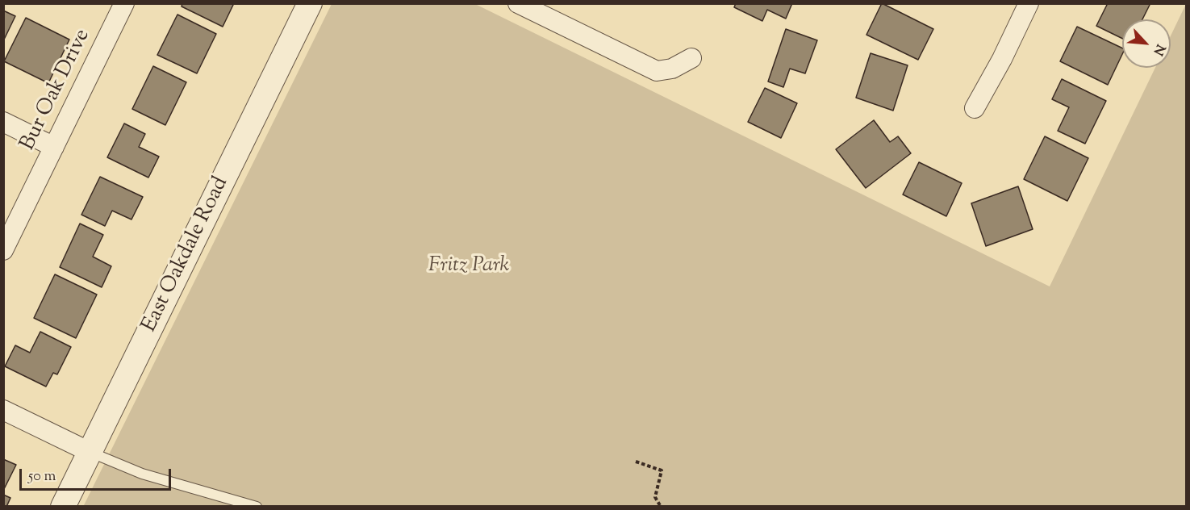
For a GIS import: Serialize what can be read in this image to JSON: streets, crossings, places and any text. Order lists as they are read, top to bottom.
{
  "streets": {
    "street": ["Bur Oak Drive", "East Oakdale Road"]
  },
  "parks": ["Fritz Park"],
  "scale_bar": "50 m",
  "north": "bottom right"
}
